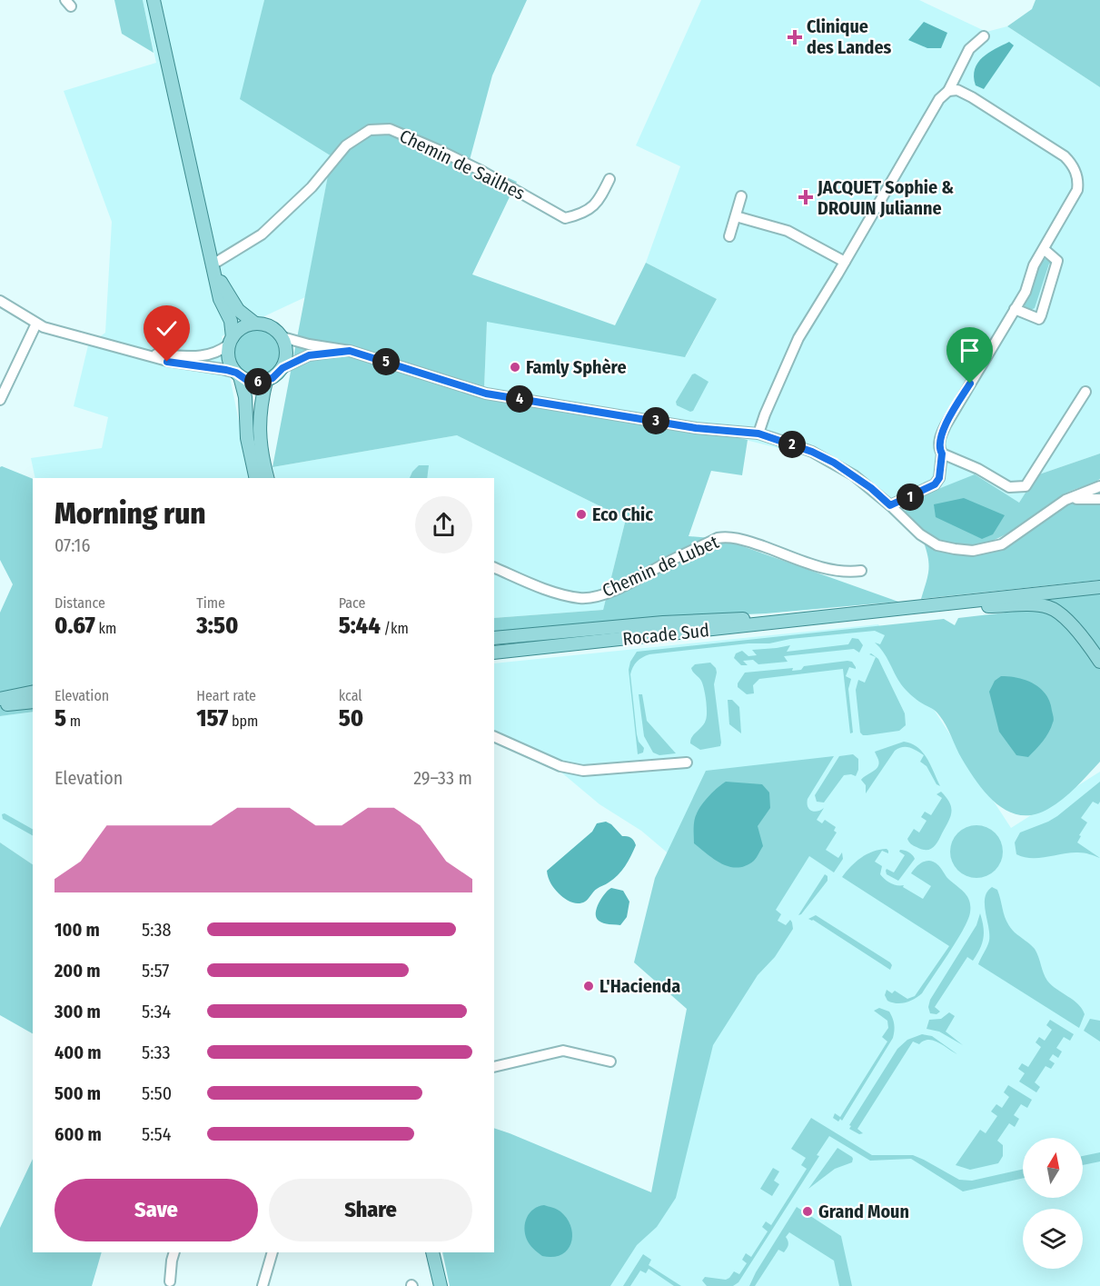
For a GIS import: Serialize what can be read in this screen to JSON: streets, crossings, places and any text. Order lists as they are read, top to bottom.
{
  "streets": {
    "main road": ["Rocade Sud"],
    "street": ["Chemin de Sailhes", "Chemin de Lubet"]
  },
  "places": {
    "health": ["Clinique des Landes", "JACQUET Sophie & DROUIN Julianne"],
    "other": [
      "Famly Sphère",
      "Eco Chic",
      "L'Hacienda",
      "Grand Moun"
    ]
  },
  "north": "top",
  "page": {
    "pins": [
      "5",
      "6",
      "4",
      "3",
      "2",
      "1"
    ],
    "heading": ["Morning run", "07:16"],
    "stats": [
      ["Distance", "0.67 km"],
      ["Time", "3:50"],
      ["Pace", "5:44 /km"],
      ["Elevation", "5 m"],
      ["Heart rate", "157 bpm"],
      ["kcal", "50"]
    ],
    "chart": ["Elevation", "29–33 m"],
    "list": [
      {
        "name": "100 m",
        "note": "5:38"
      },
      {
        "name": "200 m",
        "note": "5:57"
      },
      {
        "name": "300 m",
        "note": "5:34"
      },
      {
        "name": "400 m",
        "note": "5:33"
      },
      {
        "name": "500 m",
        "note": "5:50"
      },
      {
        "name": "600 m",
        "note": "5:54"
      }
    ],
    "buttons": ["Save", "Share"]
  }
}
